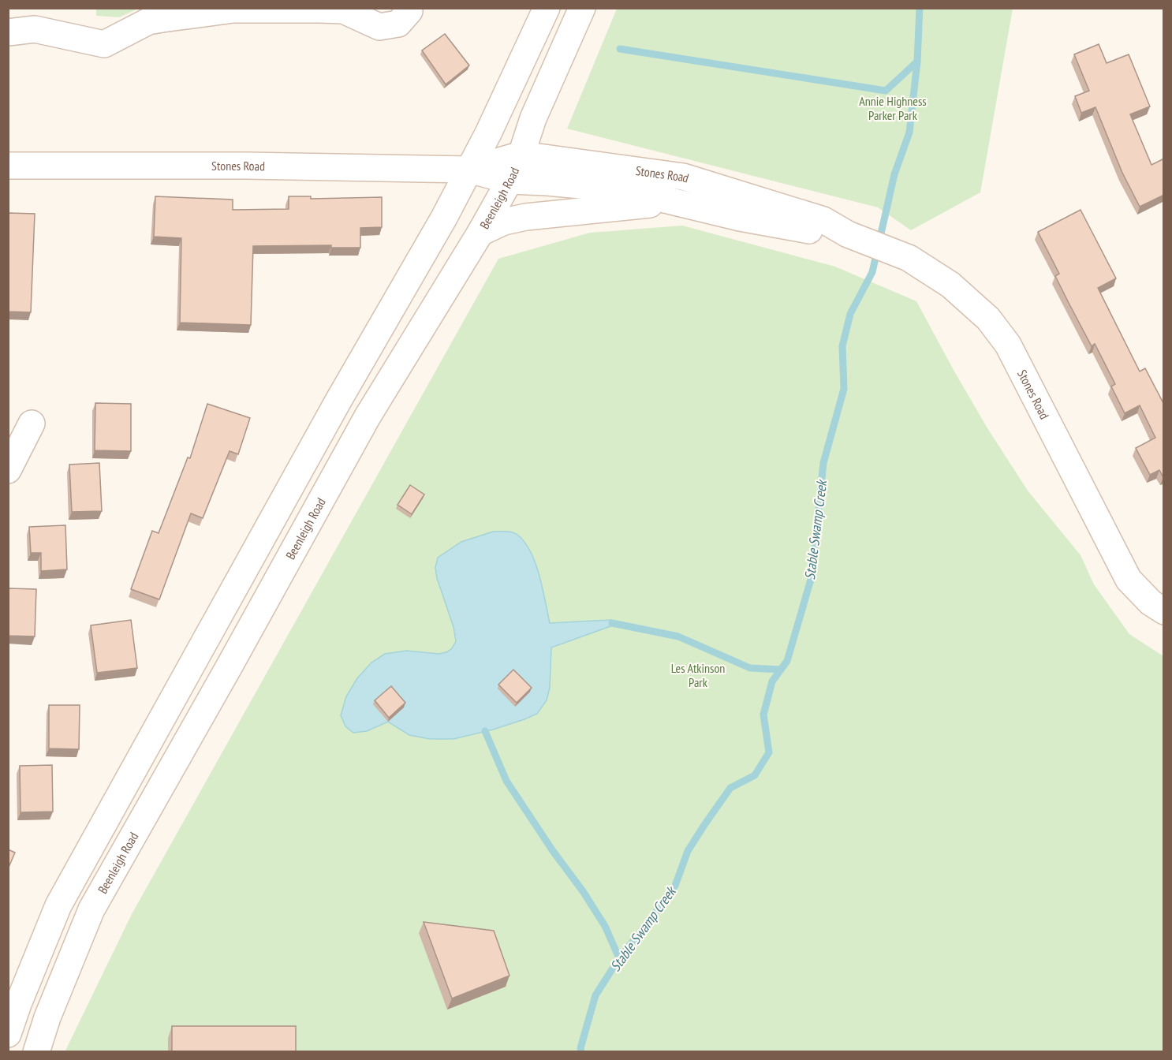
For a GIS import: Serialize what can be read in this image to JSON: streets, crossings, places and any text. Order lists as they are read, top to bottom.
{
  "streets": {
    "street": ["Stones Road", "Beenleigh Road"]
  },
  "crossings": [
    ["Stones Road", "Beenleigh Road"]
  ],
  "water": ["Stable Swamp Creek"],
  "parks": ["Annie Highness Parker Park", "Les Atkinson Park"]
}
